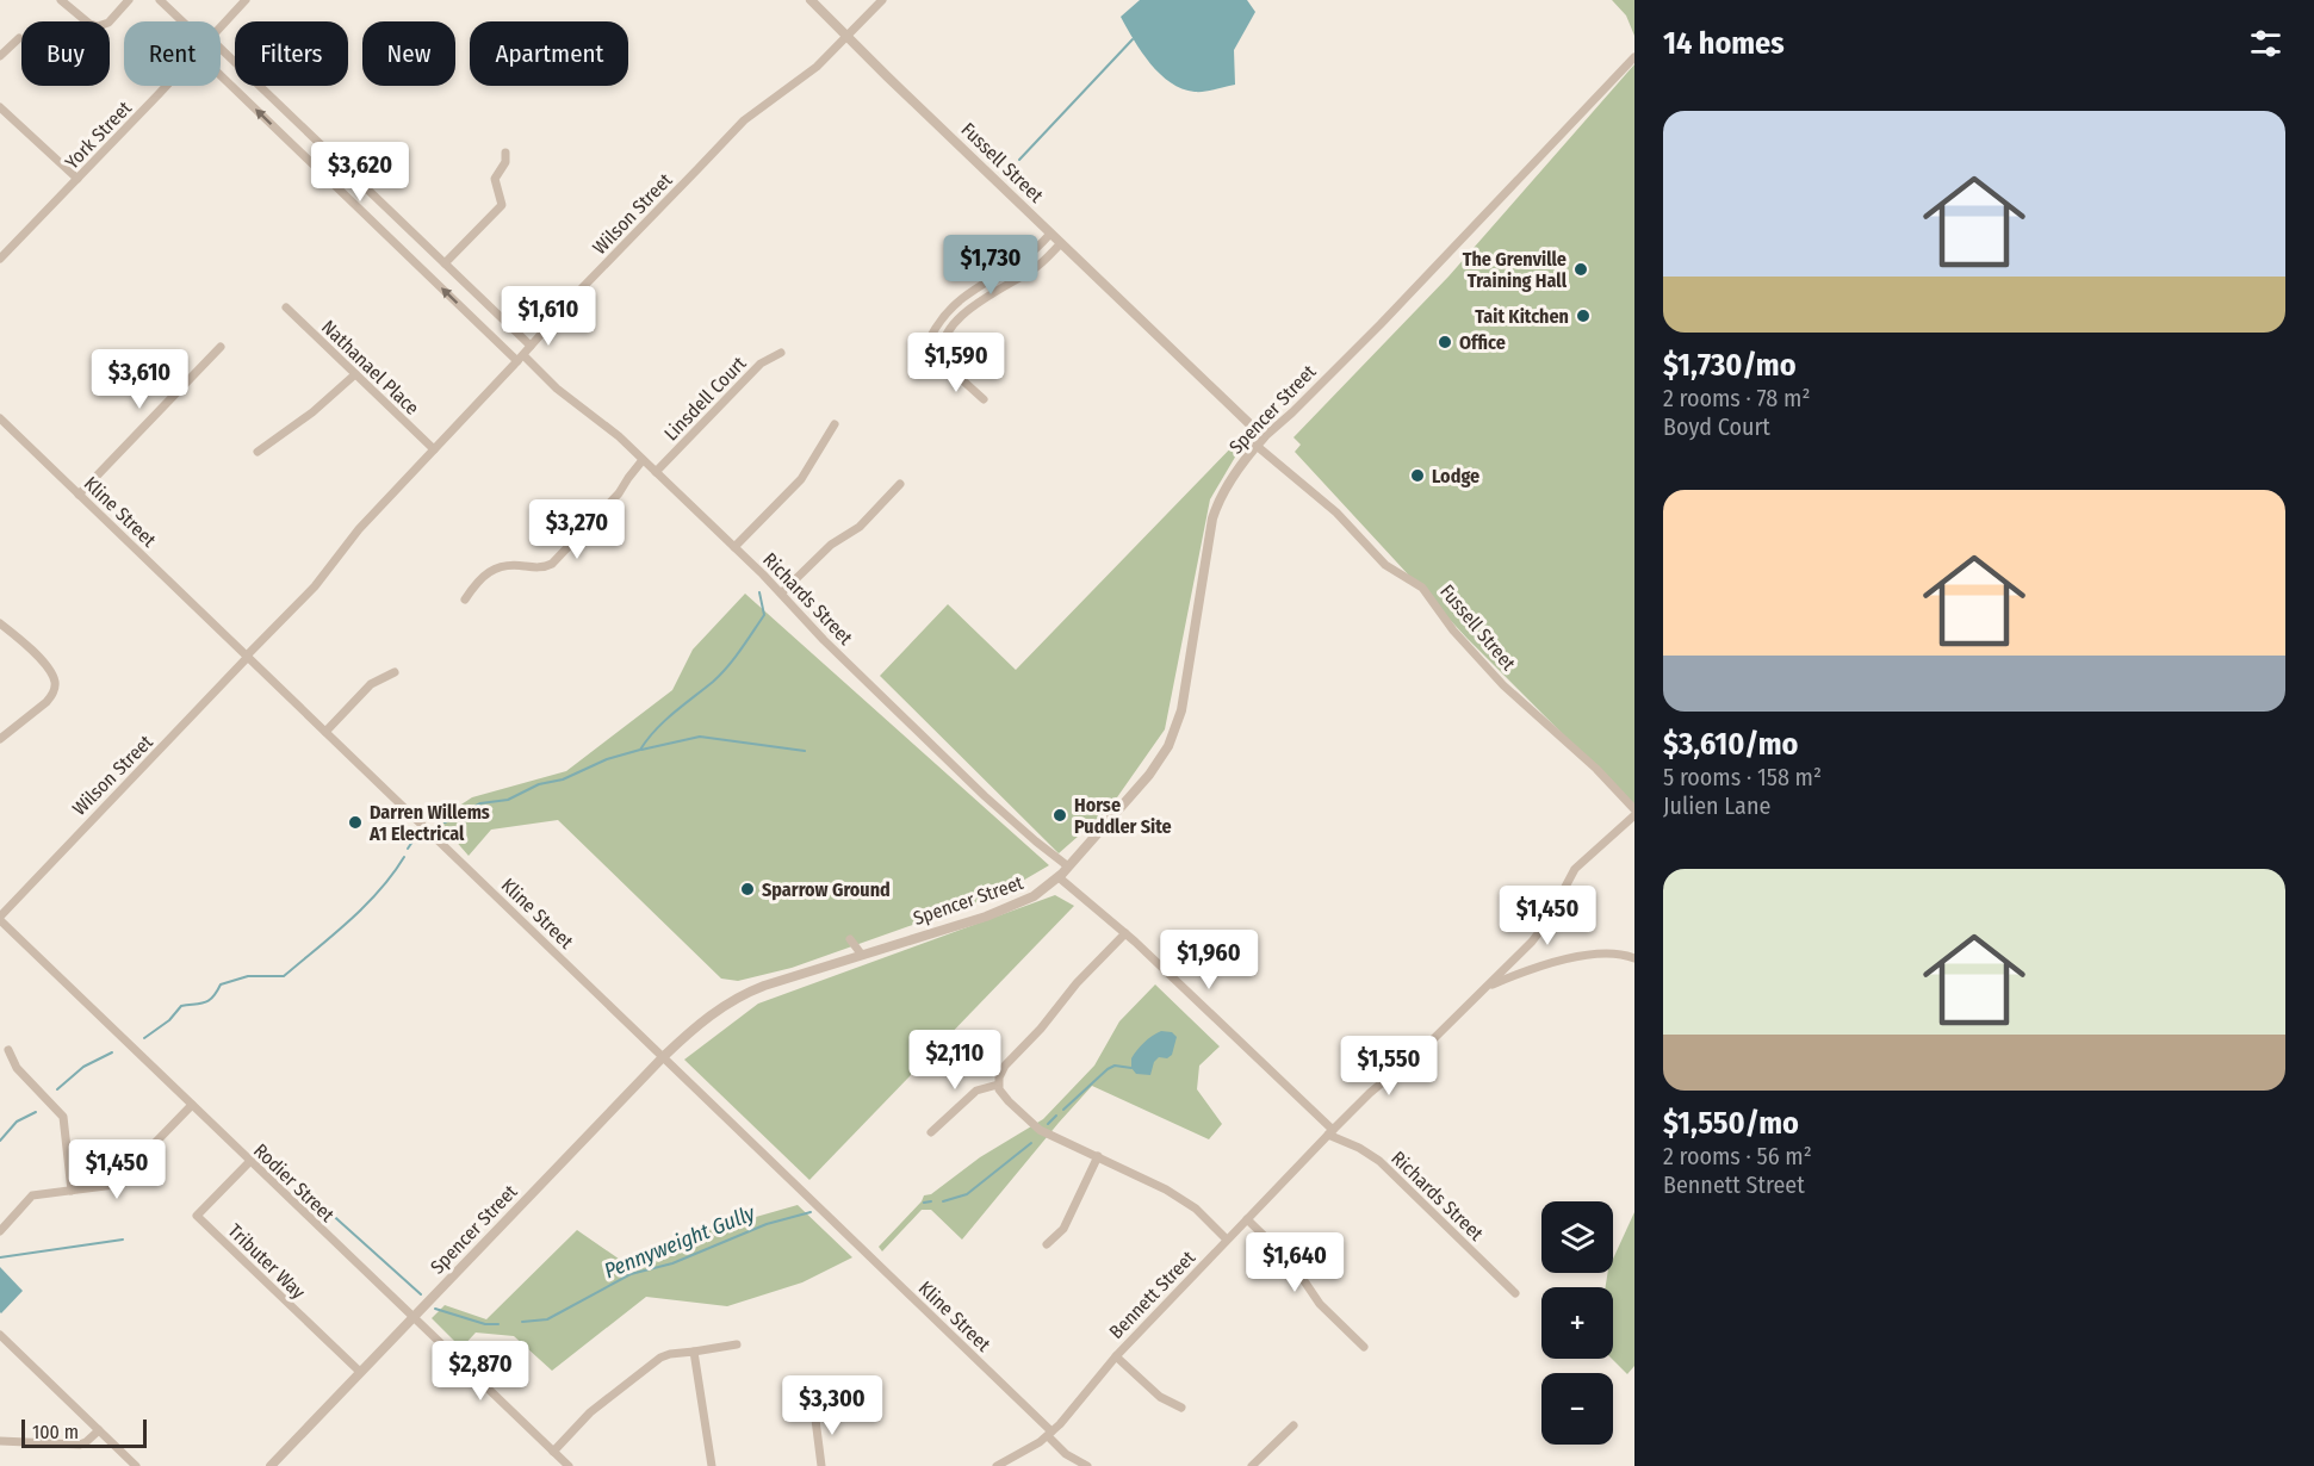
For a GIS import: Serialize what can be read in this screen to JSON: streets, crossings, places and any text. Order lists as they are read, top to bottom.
{
  "streets": {
    "street": [
      "York Street",
      "Fussell Street",
      "Wilson Street",
      "Nathanael Place",
      "Linsdell Court",
      "Spencer Street",
      "Kline Street",
      "Richards Street",
      "Rodier Street",
      "Tributer Way",
      "Bennett Street"
    ]
  },
  "crossings": [
    ["Fussell Street", "Wilson Street"],
    ["Fussell Street", "Spencer Street"],
    ["Wilson Street", "Nathanael Place"],
    ["Wilson Street", "Kline Street"],
    ["Wilson Street", "Richards Street"],
    ["Wilson Street", "Rodier Street"],
    ["Linsdell Court", "Richards Street"],
    ["Spencer Street", "Kline Street"],
    ["Spencer Street", "Richards Street"],
    ["Spencer Street", "Rodier Street"],
    ["Spencer Street", "Tributer Way"],
    ["Kline Street", "Bennett Street"],
    ["Richards Street", "Bennett Street"],
    ["Rodier Street", "Tributer Way"]
  ],
  "water": ["Pennyweight Gully"],
  "places": [
    "The Grenville Training Hall",
    "Tait Kitchen",
    "Office",
    "Lodge",
    "Horse Puddler Site",
    "Darren Willems A1 Electrical",
    "Sparrow Ground"
  ],
  "scale_bar": "100 m",
  "page": {
    "heading": "14 homes",
    "chip": [
      "Buy",
      "Rent",
      "Filters",
      "New",
      "Apartment"
    ],
    "list": [
      {
        "name": "$1,730/mo",
        "note": "2 rooms · 78 m² · Boyd Court"
      },
      {
        "name": "$3,610/mo",
        "note": "5 rooms · 158 m² · Julien Lane"
      },
      {
        "name": "$1,550/mo",
        "note": "2 rooms · 56 m² · Bennett Street"
      }
    ],
    "price": [
      "$3,620",
      "$1,730",
      "$1,610",
      "$1,590",
      "$3,610",
      "$3,270",
      "$1,450",
      "$1,960",
      "$2,110",
      "$1,550",
      "$1,450",
      "$1,640",
      "$2,870",
      "$3,300"
    ],
    "map_buttons": ["+", "−"],
    "scale": "100 m"
  }
}
